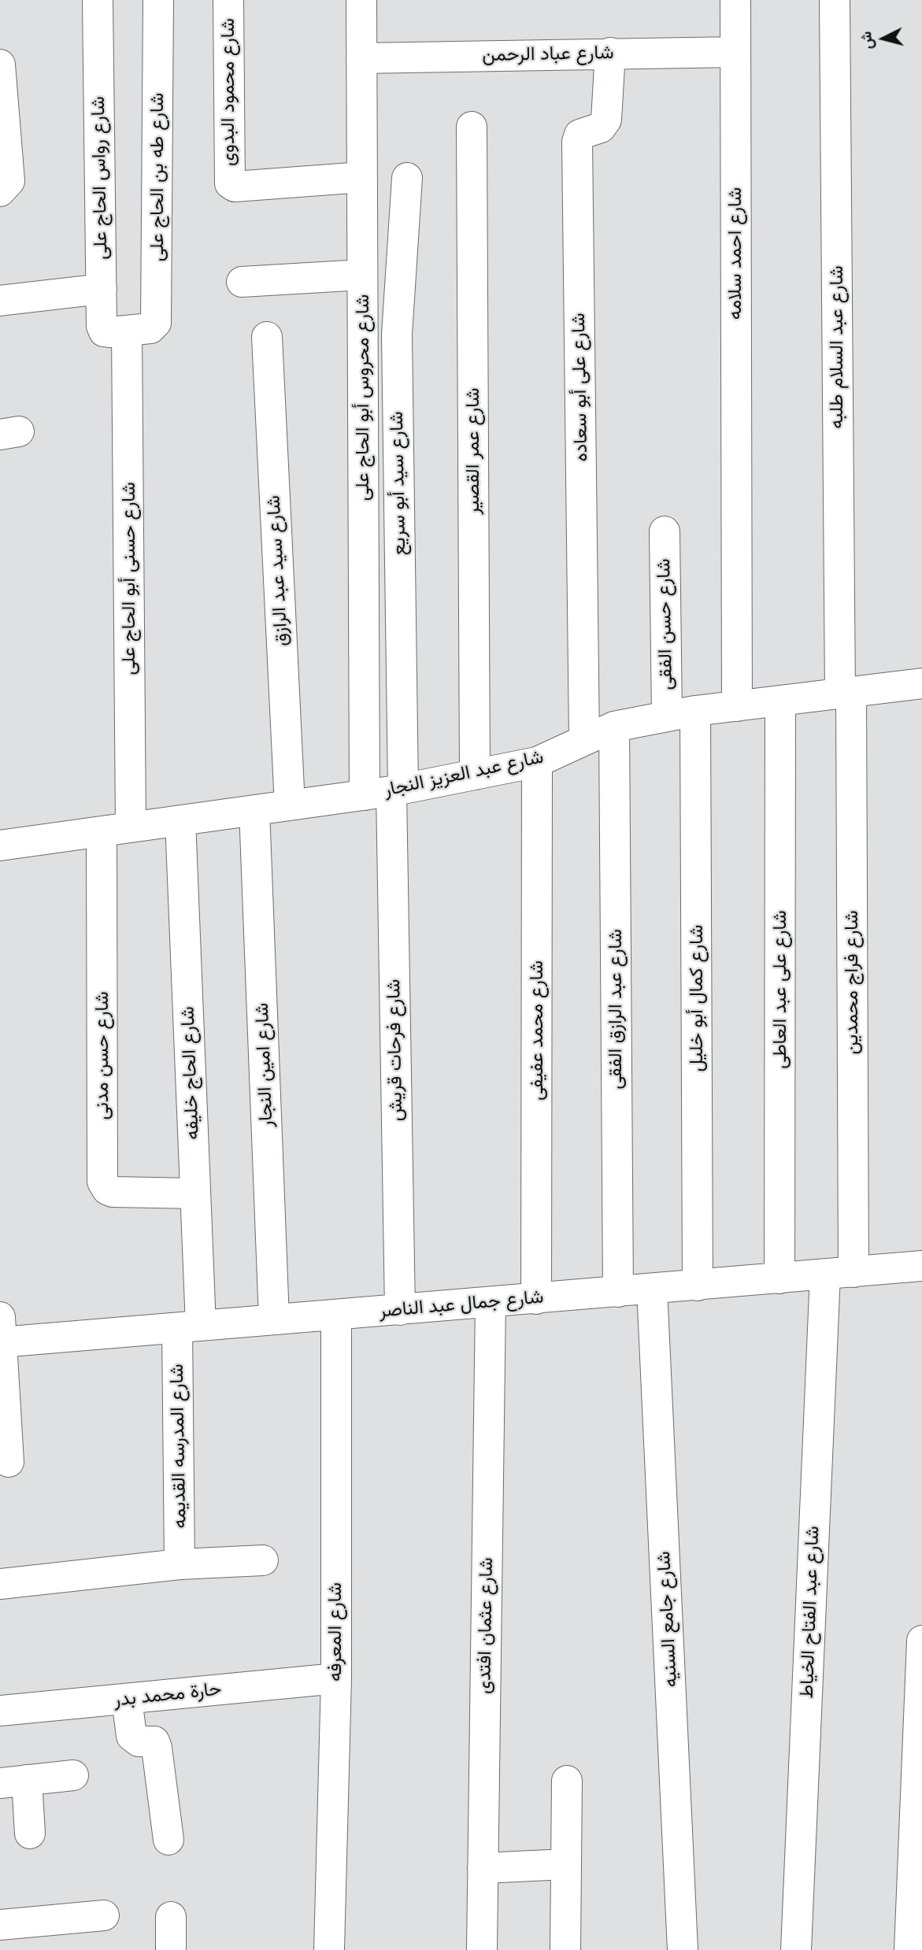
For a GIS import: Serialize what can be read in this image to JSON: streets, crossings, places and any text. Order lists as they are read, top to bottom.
{
  "streets": {
    "street": [
      "شارع عباد الرحمن",
      "شارع محمود البدوى",
      "شارع طه بن الحاج على",
      "شارع رواس الحاج على",
      "شارع احمد سلامه",
      "شارع عبد السلام طلبه",
      "شارع على أبو سعاده",
      "شارع محروس أبو الحاج على",
      "شارع عمر القصير",
      "شارع سيد أبو سريع",
      "شارع سيد عبد الرازق",
      "شارع حسنى أبو الحاج على",
      "شارع حسن الفقى",
      "شارع عبد العزيز النجار",
      "شارع فراج محمدين",
      "شارع على عبد العاطى",
      "شارع كمال أبو خليل",
      "شارع عبد الرازق الفقى",
      "شارع محمد عفيفى",
      "شارع فرحات قريش",
      "شارع حسن مدنى",
      "شارع امين النجار",
      "شارع الحاج خليفه",
      "شارع جمال عبد الناصر",
      "شارع المدرسه القديمه",
      "شارع عبد الفتاح الخياط",
      "شارع جامع السنيه",
      "شارع عثمان افتدى",
      "شارع المعرفه",
      "حارة محمد بدر"
    ]
  },
  "crossings": [
    ["شارع عباد الرحمن", "شارع احمد سلامه"],
    ["شارع عباد الرحمن", "شارع على أبو سعاده"],
    ["شارع عباد الرحمن", "شارع محروس أبو الحاج على"],
    ["شارع محمود البدوى", "شارع محروس أبو الحاج على"],
    ["شارع طه بن الحاج على", "شارع رواس الحاج على"],
    ["شارع طه بن الحاج على", "شارع حسنى أبو الحاج على"],
    ["شارع رواس الحاج على", "شارع حسنى أبو الحاج على"],
    ["شارع احمد سلامه", "شارع عبد العزيز النجار"],
    ["شارع عبد السلام طلبه", "شارع عبد العزيز النجار"],
    ["شارع عبد السلام طلبه", "شارع فراج محمدين"],
    ["شارع على أبو سعاده", "شارع عبد العزيز النجار"],
    ["شارع محروس أبو الحاج على", "شارع سيد أبو سريع"],
    ["شارع محروس أبو الحاج على", "شارع عبد العزيز النجار"],
    ["شارع محروس أبو الحاج على", "شارع فرحات قريش"],
    ["شارع عمر القصير", "شارع عبد العزيز النجار"],
    ["شارع سيد أبو سريع", "شارع عبد العزيز النجار"],
    ["شارع سيد أبو سريع", "شارع فرحات قريش"],
    ["شارع سيد عبد الرازق", "شارع عبد العزيز النجار"],
    ["شارع حسنى أبو الحاج على", "شارع عبد العزيز النجار"],
    ["شارع حسن الفقى", "شارع عبد العزيز النجار"],
    ["شارع حسن الفقى", "شارع كمال أبو خليل"],
    ["شارع عبد العزيز النجار", "شارع فراج محمدين"],
    ["شارع عبد العزيز النجار", "شارع على عبد العاطى"],
    ["شارع عبد العزيز النجار", "شارع كمال أبو خليل"],
    ["شارع عبد العزيز النجار", "شارع عبد الرازق الفقى"],
    ["شارع عبد العزيز النجار", "شارع محمد عفيفى"],
    ["شارع عبد العزيز النجار", "شارع فرحات قريش"],
    ["شارع عبد العزيز النجار", "شارع حسن مدنى"],
    ["شارع عبد العزيز النجار", "شارع امين النجار"],
    ["شارع عبد العزيز النجار", "شارع الحاج خليفه"],
    ["شارع فراج محمدين", "شارع جمال عبد الناصر"],
    ["شارع فراج محمدين", "شارع عبد الفتاح الخياط"],
    ["شارع على عبد العاطى", "شارع جمال عبد الناصر"],
    ["شارع كمال أبو خليل", "شارع جمال عبد الناصر"],
    ["شارع عبد الرازق الفقى", "شارع جمال عبد الناصر"],
    ["شارع محمد عفيفى", "شارع جمال عبد الناصر"],
    ["شارع فرحات قريش", "شارع جمال عبد الناصر"],
    ["شارع حسن مدنى", "شارع الحاج خليفه"],
    ["شارع امين النجار", "شارع جمال عبد الناصر"],
    ["شارع الحاج خليفه", "شارع جمال عبد الناصر"],
    ["شارع الحاج خليفه", "شارع المدرسه القديمه"],
    ["شارع جمال عبد الناصر", "شارع المدرسه القديمه"],
    ["شارع جمال عبد الناصر", "شارع عبد الفتاح الخياط"],
    ["شارع جمال عبد الناصر", "شارع جامع السنيه"],
    ["شارع جمال عبد الناصر", "شارع عثمان افتدى"],
    ["شارع جمال عبد الناصر", "شارع المعرفه"],
    ["شارع المعرفه", "حارة محمد بدر"]
  ],
  "north": "left"
}
